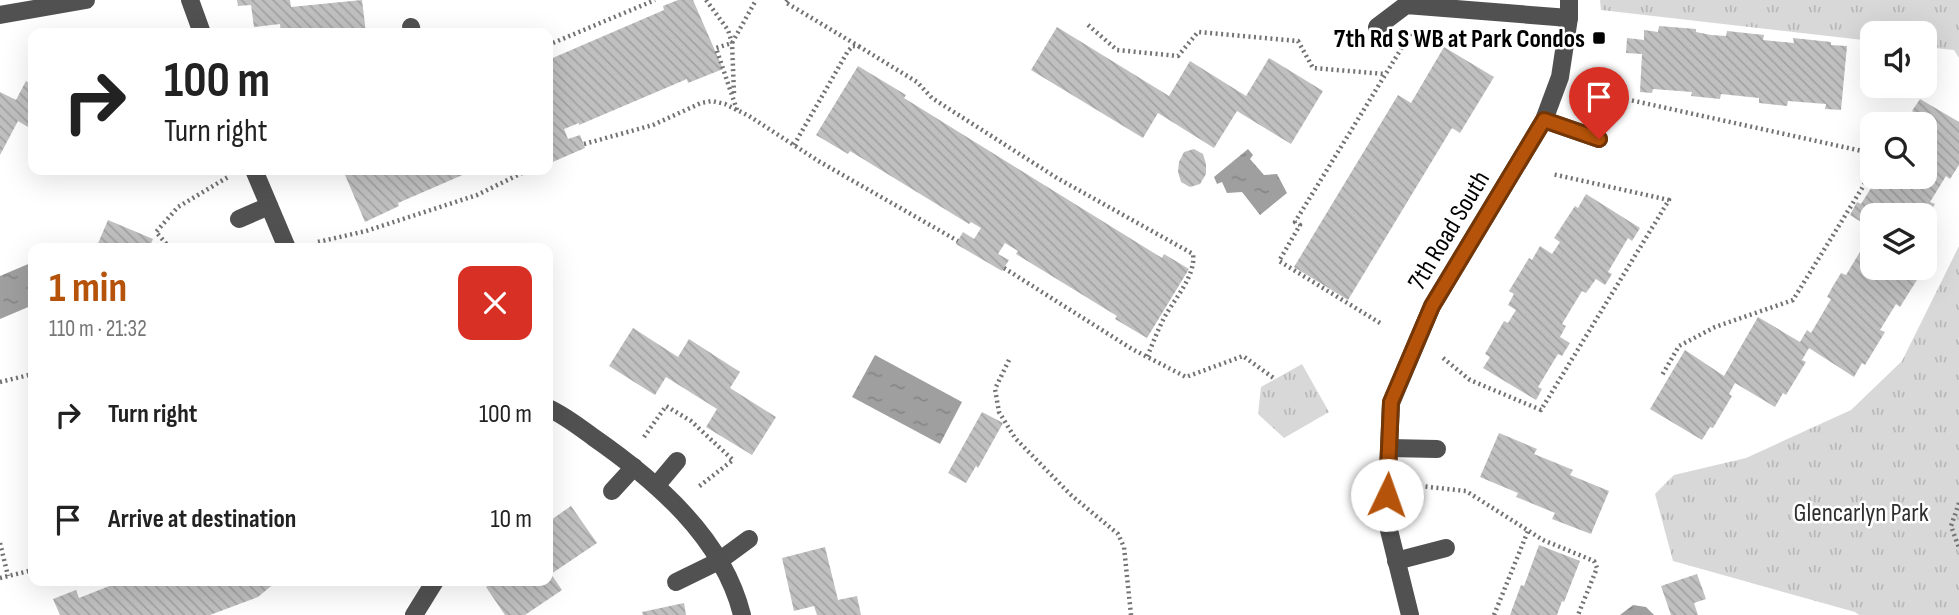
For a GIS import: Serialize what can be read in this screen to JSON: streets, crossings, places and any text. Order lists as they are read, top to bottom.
{
  "streets": {
    "street": ["7th Road South"]
  },
  "parks": ["Glencarlyn Park"],
  "places": {
    "transit": ["7th Rd S WB at Park Condos"]
  },
  "page": {
    "turn": ["100 m", "Turn right"],
    "heading": ["1 min", "110 m · 21:32"],
    "list": [
      {
        "name": "Turn right",
        "value": "100 m"
      },
      {
        "name": "Arrive at destination",
        "value": "10 m"
      }
    ]
  }
}
